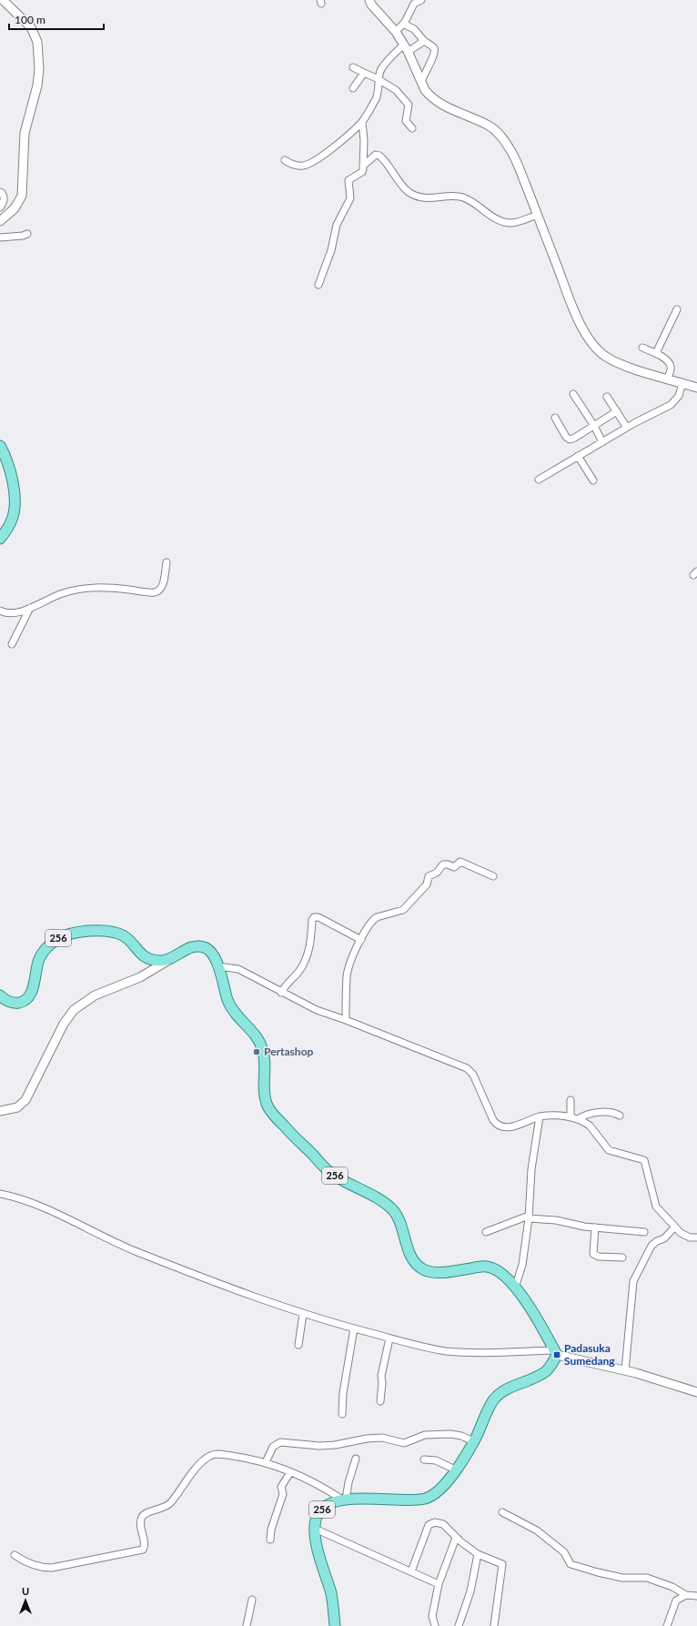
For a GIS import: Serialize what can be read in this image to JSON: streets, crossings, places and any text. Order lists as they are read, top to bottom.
{
  "streets": {
    "main road": ["256"]
  },
  "places": {
    "other": ["Pertashop"],
    "transit": ["Padasuka Sumedang"]
  },
  "scale_bar": "100 m",
  "north": "top"
}
